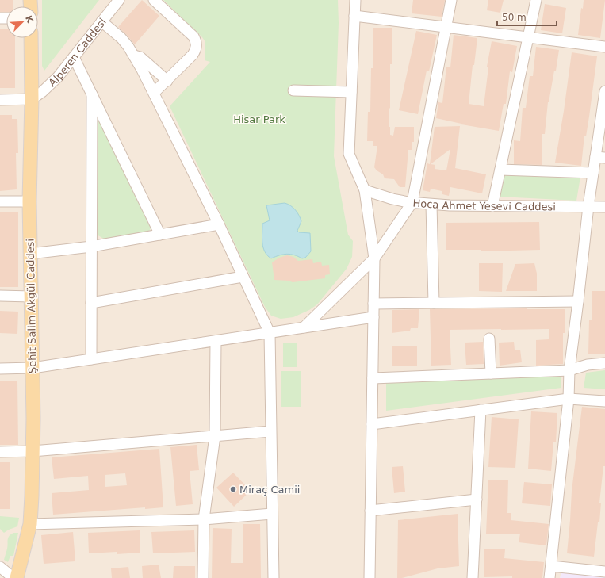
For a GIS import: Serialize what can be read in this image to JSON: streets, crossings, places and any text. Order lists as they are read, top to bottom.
{
  "streets": {
    "main road": ["Şehit Salim Akgül Caddesi"],
    "street": ["Alperen Caddesi", "Hoca Ahmet Yesevi Caddesi"]
  },
  "crossings": [
    ["Alperen Caddesi", "Şehit Salim Akgül Caddesi"]
  ],
  "parks": ["Hisar Park"],
  "places": ["Miraç Camii"],
  "scale_bar": "50 m",
  "north": "top right"
}
